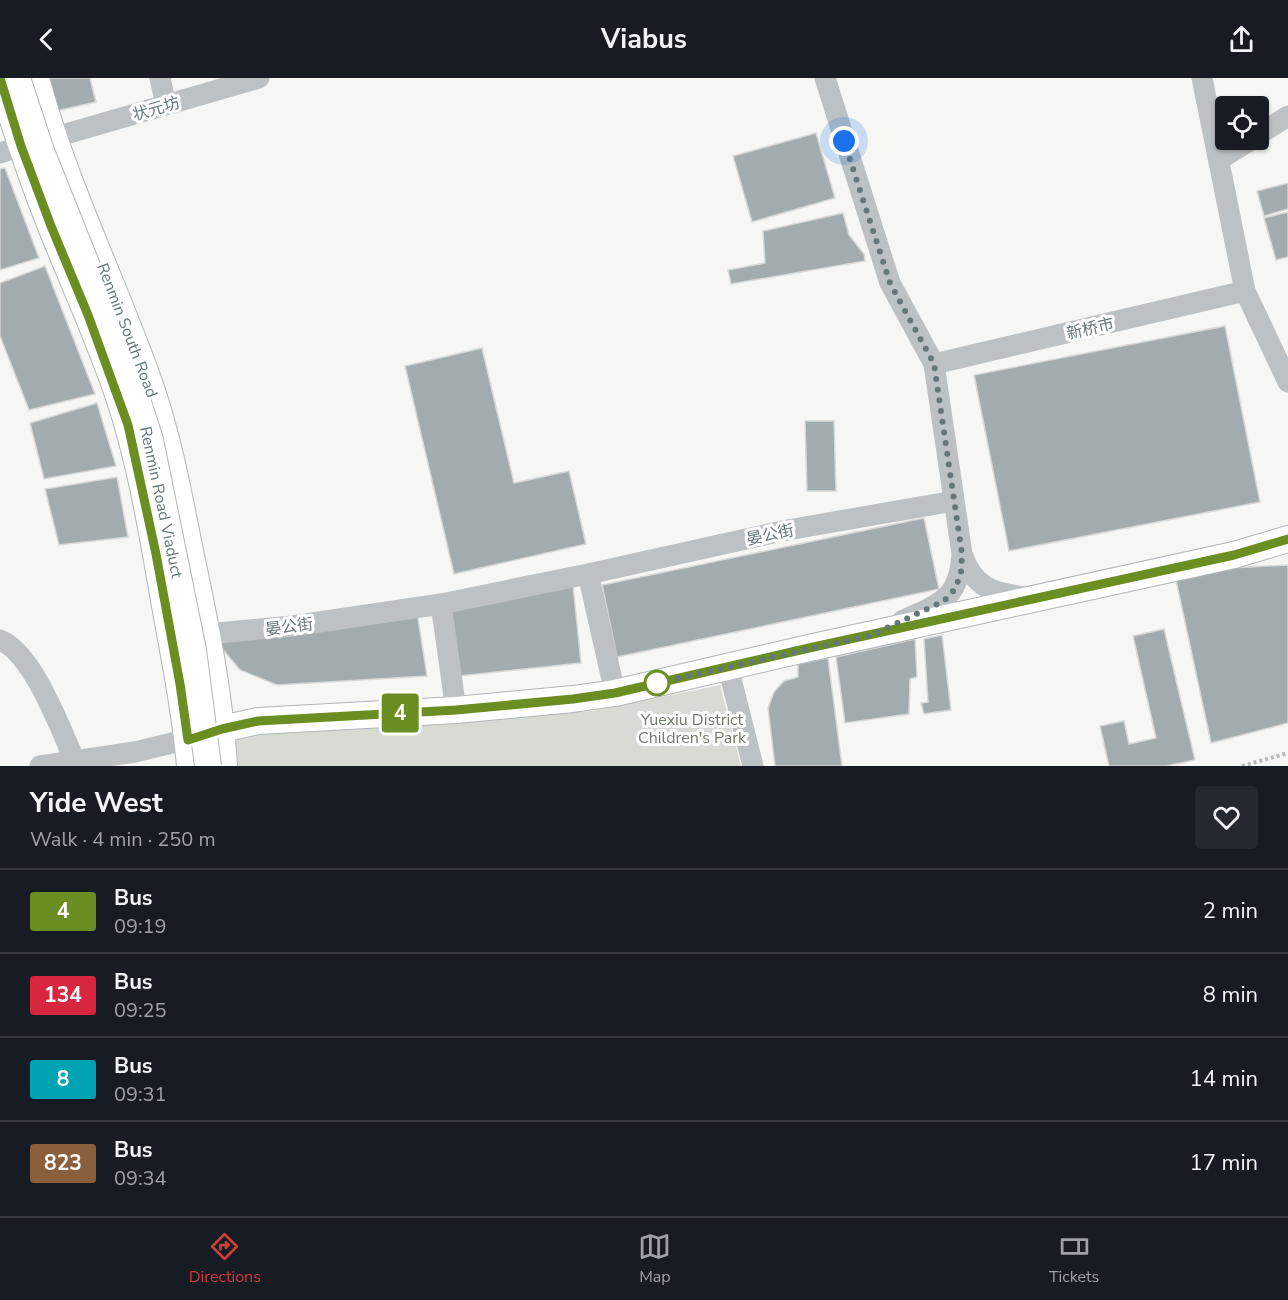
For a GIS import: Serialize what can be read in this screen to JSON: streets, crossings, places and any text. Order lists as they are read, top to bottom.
{
  "streets": {
    "main road": ["Renmin South Road", "Renmin Road Viaduct"],
    "street": ["状元坊", "新桥市", "晏公街"]
  },
  "crossings": [
    ["状元坊", "Renmin South Road"],
    ["Renmin South Road", "晏公街"]
  ],
  "parks": ["Yuexiu District Children's Park"],
  "lines": ["bus line 4"],
  "page": {
    "header": "Viabus",
    "on_map": "4",
    "heading": ["Yide West", "Walk · 4 min · 250 m"],
    "list": [
      {
        "mark": "4",
        "name": "Bus",
        "note": "09:19",
        "value": "2 min"
      },
      {
        "mark": "134",
        "name": "Bus",
        "note": "09:25",
        "value": "8 min"
      },
      {
        "mark": "8",
        "name": "Bus",
        "note": "09:31",
        "value": "14 min"
      },
      {
        "mark": "823",
        "name": "Bus",
        "note": "09:34",
        "value": "17 min"
      }
    ],
    "tabs": ["Directions", "Map", "Tickets"]
  }
}
